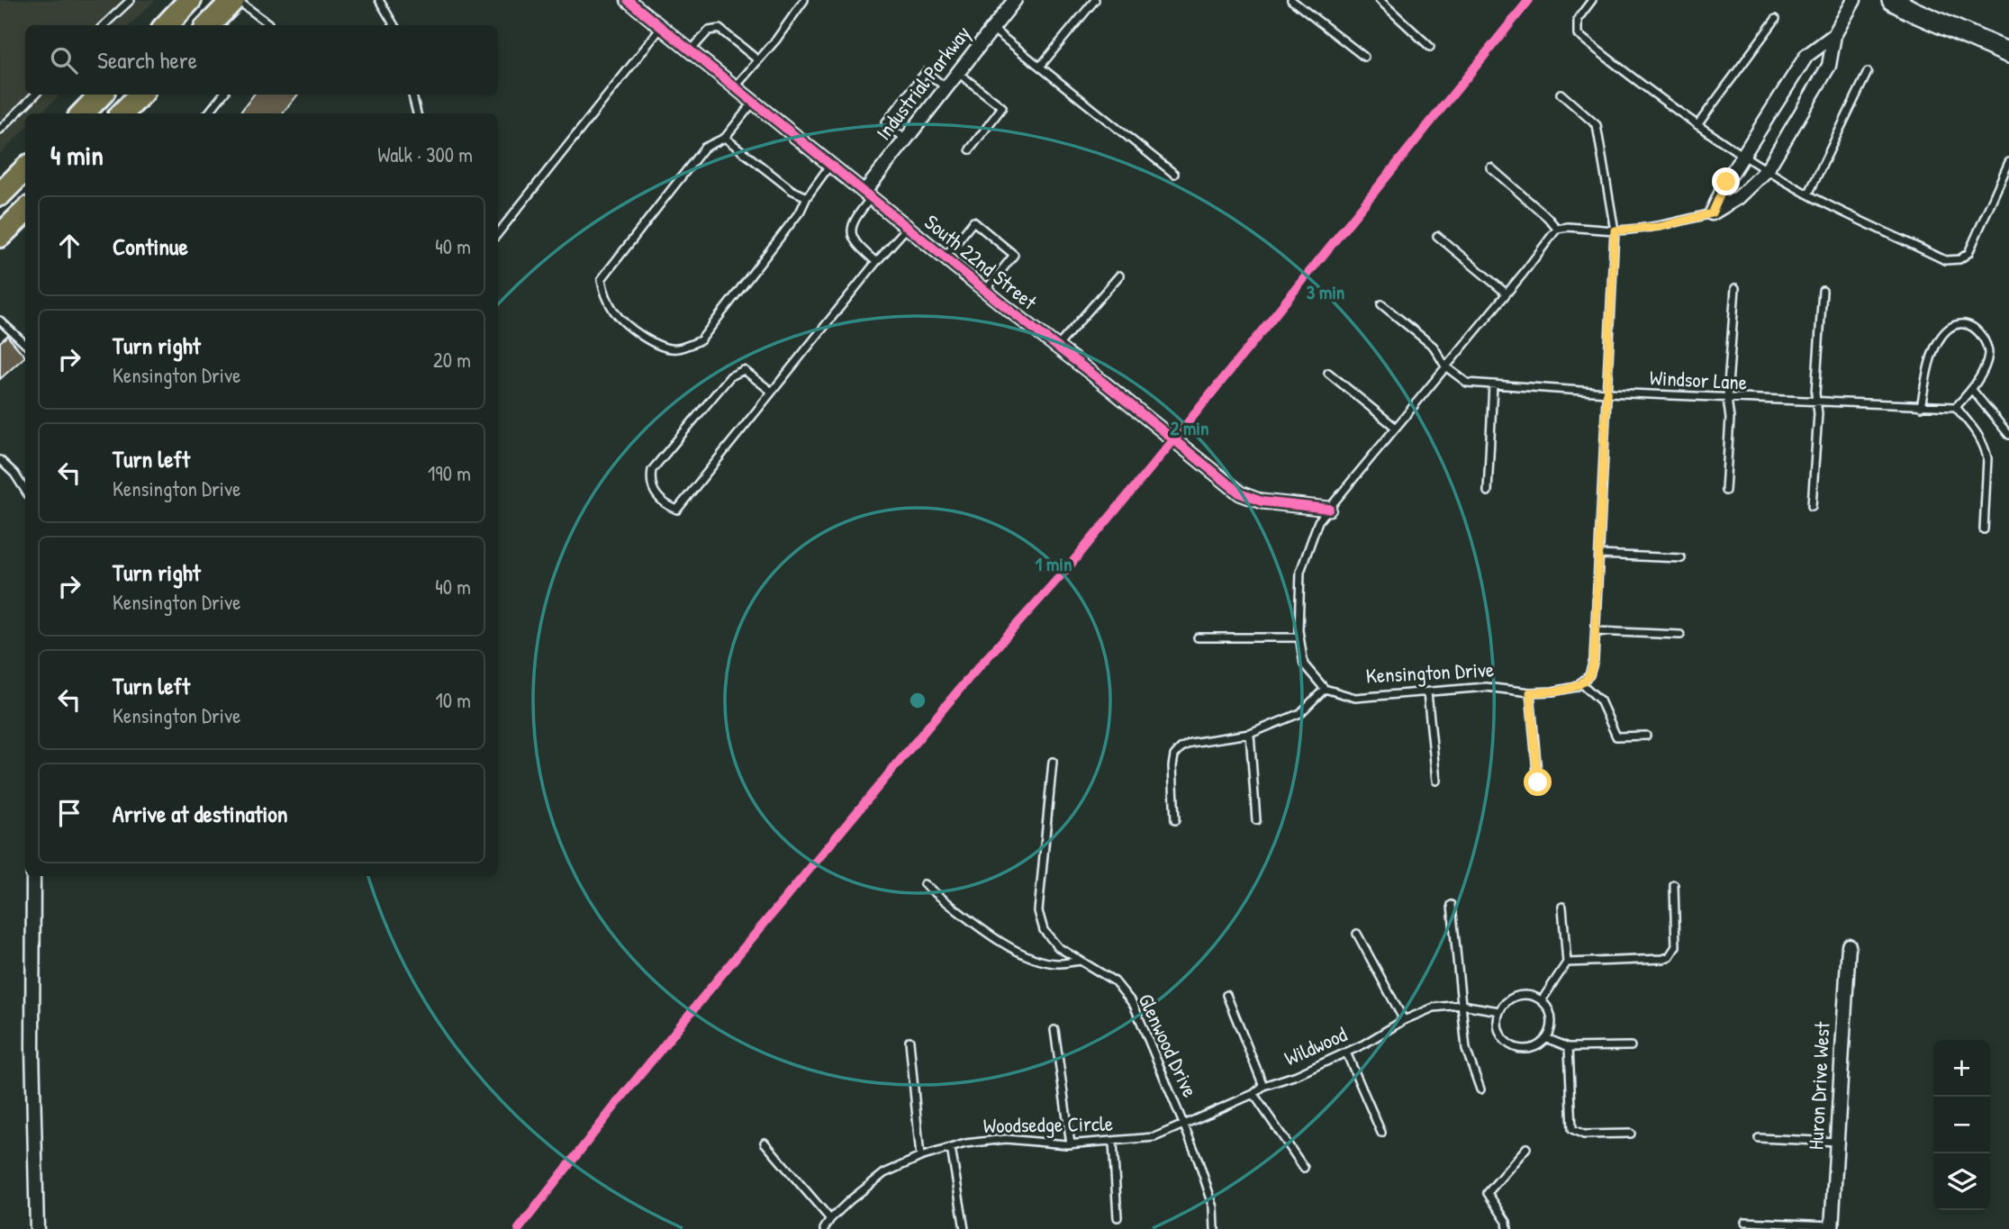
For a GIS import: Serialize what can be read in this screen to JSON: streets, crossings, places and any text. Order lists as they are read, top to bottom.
{
  "streets": {
    "street": ["Industrial Parkway", "South 22nd Street", "Huron Drive West"],
    "lane": [
      "Windsor Lane",
      "Kensington Drive",
      "Glenwood Drive",
      "Wildwood",
      "Woodsedge Circle"
    ]
  },
  "crossings": [
    ["Industrial Parkway", "South 22nd Street"],
    ["Glenwood Drive", "Wildwood"],
    ["Glenwood Drive", "Woodsedge Circle"],
    ["Wildwood", "Woodsedge Circle"]
  ],
  "page": {
    "search": "Search here",
    "heading": ["4 min", "Walk · 300 m"],
    "list": [
      ["Continue", "40 m"],
      ["Turn right", "Kensington Drive", "20 m"],
      ["Turn left", "Kensington Drive", "190 m"],
      ["Turn right", "Kensington Drive", "40 m"],
      ["Turn left", "Kensington Drive", "10 m"],
      "Arrive at destination"
    ],
    "map_buttons": ["+", "−"]
  },
  "rings": ["3 min", "2 min", "1 min"]
}
